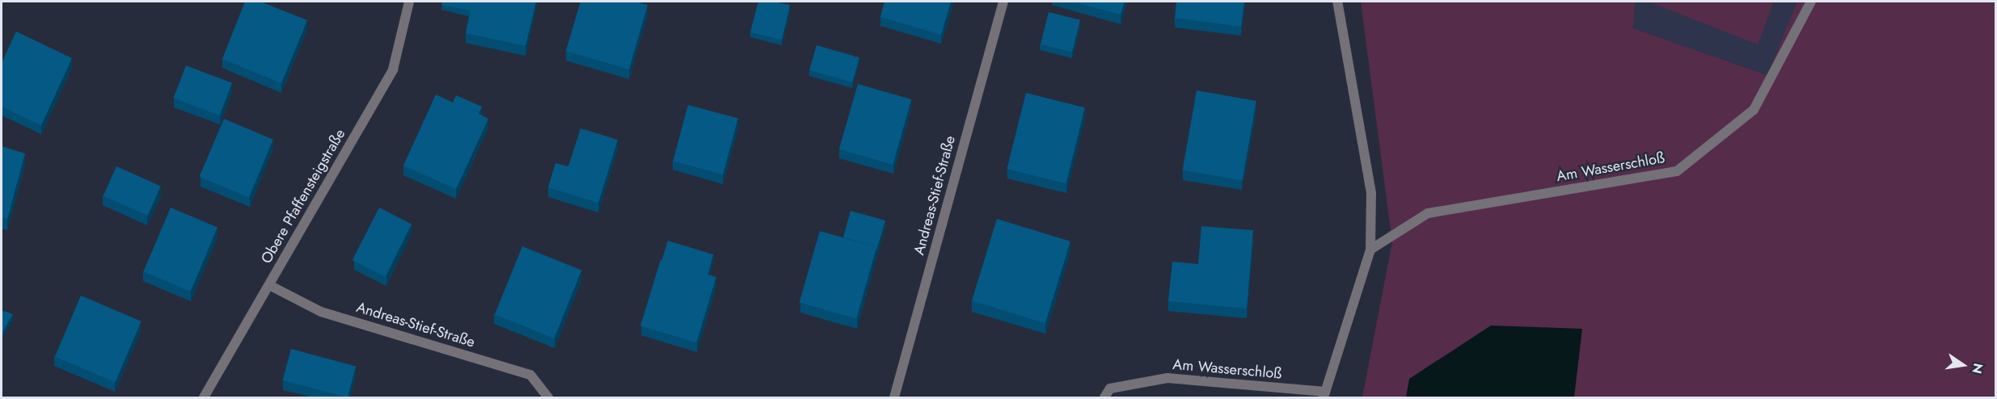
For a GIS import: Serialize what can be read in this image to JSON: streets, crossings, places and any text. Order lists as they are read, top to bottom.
{
  "streets": {
    "street": ["Am Wasserschloß", "Andreas-Stief-Straße", "Obere Pfaffensteigstraße"]
  },
  "crossings": [
    ["Andreas-Stief-Straße", "Obere Pfaffensteigstraße"]
  ],
  "north": "right"
}
